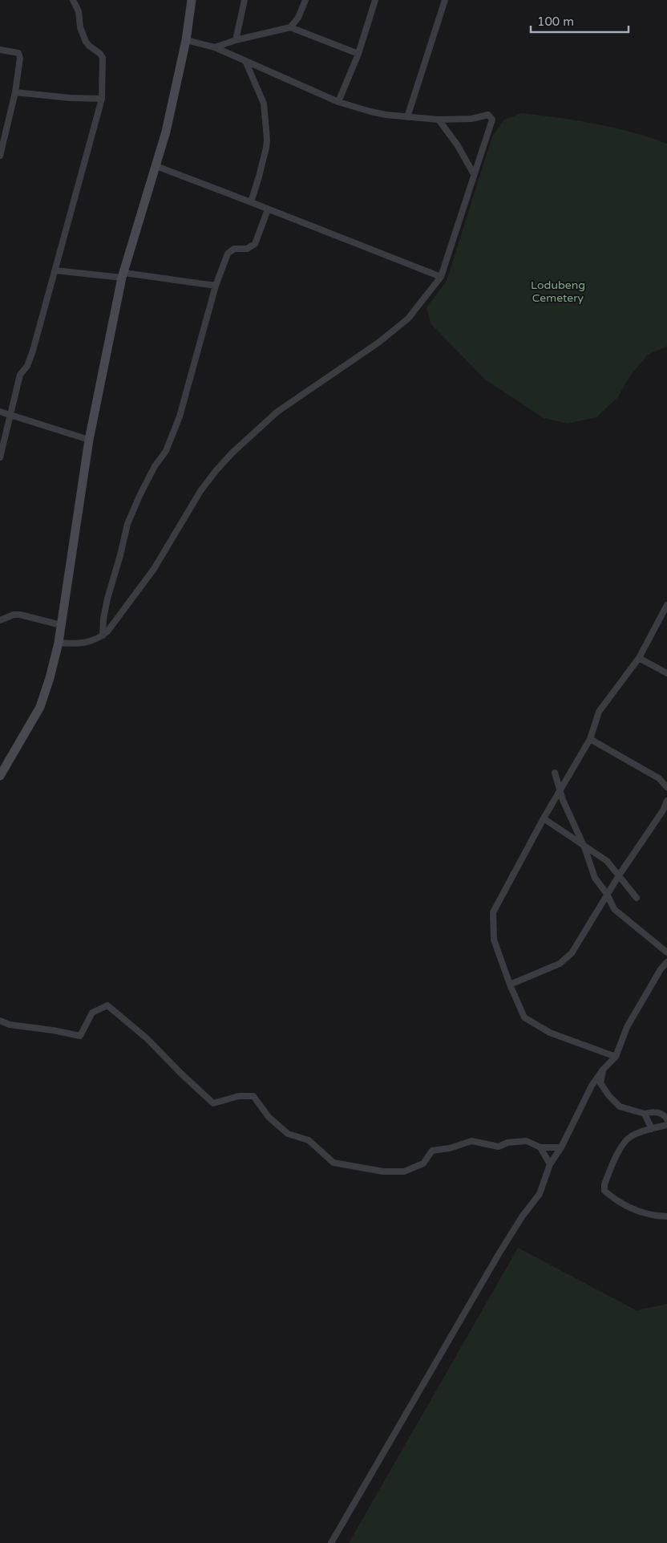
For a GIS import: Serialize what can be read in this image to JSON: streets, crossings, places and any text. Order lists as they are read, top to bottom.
{
  "parks": ["Lodubeng Cemetery"],
  "scale_bar": "100 m"
}
